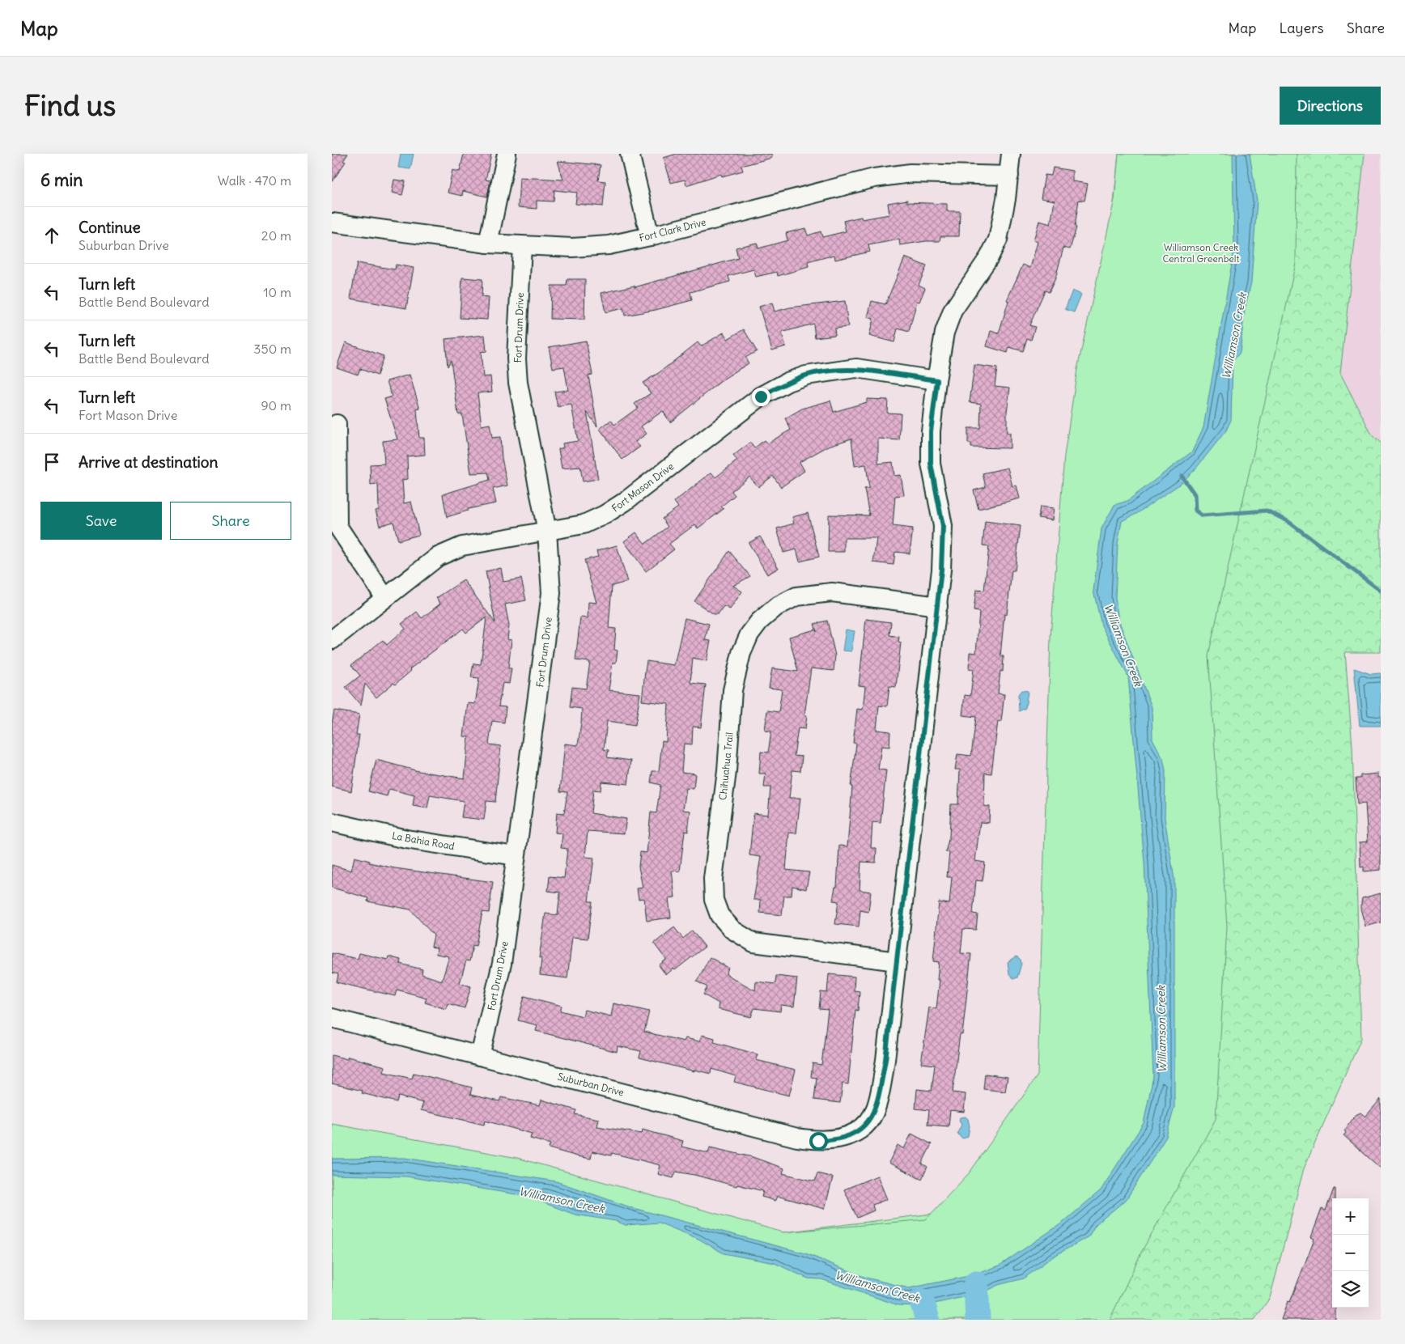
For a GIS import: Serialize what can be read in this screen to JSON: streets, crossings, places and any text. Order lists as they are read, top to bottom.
{
  "streets": {
    "street": [
      "Fort Clark Drive",
      "Fort Drum Drive",
      "Fort Mason Drive",
      "Chihuahua Trail",
      "La Bahia Road",
      "Suburban Drive"
    ]
  },
  "crossings": [
    ["Fort Clark Drive", "Fort Drum Drive"],
    ["Fort Clark Drive", "Suburban Drive"],
    ["Fort Drum Drive", "Fort Mason Drive"],
    ["Fort Drum Drive", "La Bahia Road"],
    ["Fort Drum Drive", "Suburban Drive"],
    ["Fort Mason Drive", "Suburban Drive"],
    ["Chihuahua Trail", "Suburban Drive"]
  ],
  "water": ["Williamson Creek"],
  "parks": ["Williamson Creek Central Greenbelt"],
  "page": {
    "header": "Map",
    "nav": ["Map", "Layers", "Share"],
    "buttons": [
      "Directions",
      ["Save", "Share"]
    ],
    "title": "Find us",
    "heading": ["6 min", "Walk · 470 m"],
    "list": [
      ["Continue", "Suburban Drive", "20 m"],
      ["Turn left", "Battle Bend Boulevard", "10 m"],
      ["Turn left", "Battle Bend Boulevard", "350 m"],
      ["Turn left", "Fort Mason Drive", "90 m"],
      "Arrive at destination"
    ],
    "map_buttons": ["+", "−"]
  }
}
